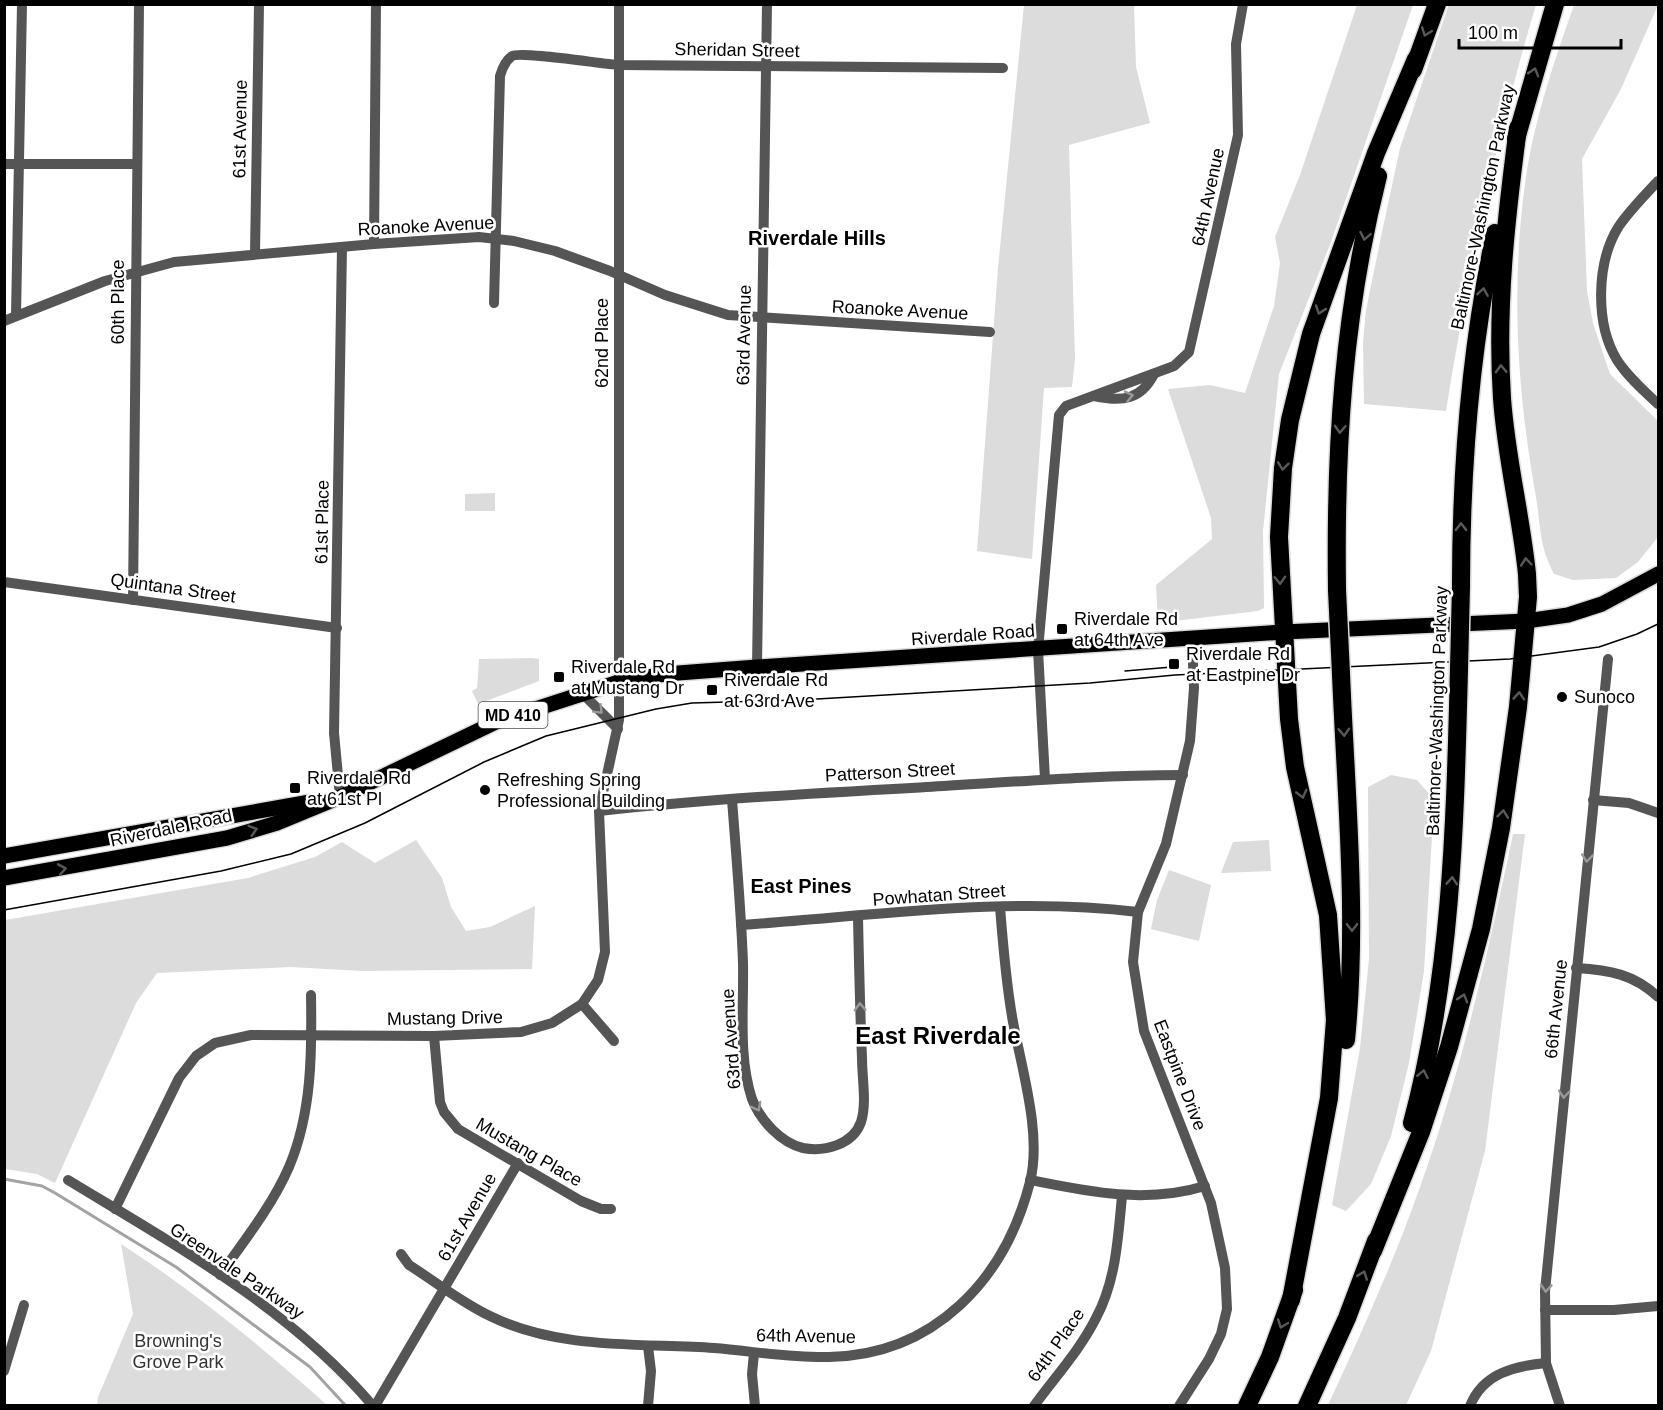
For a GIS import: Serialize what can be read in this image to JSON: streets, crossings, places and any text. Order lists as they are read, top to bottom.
{
  "streets": {
    "highway": ["Baltimore-Washington Parkway"],
    "main road": ["Riverdale Road", "MD 410"],
    "street": [
      "Sheridan Street",
      "61st Avenue",
      "64th Avenue",
      "Roanoke Avenue",
      "60th Place",
      "63rd Avenue",
      "62nd Place",
      "61st Place",
      "Quintana Street",
      "Patterson Street",
      "Powhatan Street",
      "66th Avenue",
      "Mustang Drive",
      "Eastpine Drive",
      "Mustang Place",
      "Greenvale Parkway",
      "64th Place"
    ]
  },
  "crossings": [
    ["Sheridan Street", "Roanoke Avenue"],
    ["Sheridan Street", "63rd Avenue"],
    ["Sheridan Street", "62nd Place"],
    ["61st Avenue", "64th Avenue"],
    ["61st Avenue", "Roanoke Avenue"],
    ["61st Avenue", "Mustang Place"],
    ["61st Avenue", "Greenvale Parkway"],
    ["64th Avenue", "Riverdale Road"],
    ["64th Avenue", "Patterson Street"],
    ["64th Avenue", "Powhatan Street"],
    ["Roanoke Avenue", "60th Place"],
    ["Roanoke Avenue", "63rd Avenue"],
    ["Roanoke Avenue", "62nd Place"],
    ["Roanoke Avenue", "61st Place"],
    ["60th Place", "Quintana Street"],
    ["63rd Avenue", "Riverdale Road"],
    ["63rd Avenue", "Patterson Street"],
    ["63rd Avenue", "Powhatan Street"],
    ["62nd Place", "Riverdale Road"],
    ["62nd Place", "Mustang Drive"],
    ["61st Place", "Quintana Street"],
    ["61st Place", "Riverdale Road"],
    ["Riverdale Road", "Mustang Drive"],
    ["Riverdale Road", "Eastpine Drive"],
    ["Patterson Street", "Mustang Drive"],
    ["Patterson Street", "Eastpine Drive"],
    ["Powhatan Street", "Eastpine Drive"],
    ["Mustang Drive", "Mustang Place"],
    ["Mustang Drive", "Greenvale Parkway"]
  ],
  "one_way": ["66th Avenue"],
  "districts": ["Riverdale Hills", "East Pines", "East Riverdale"],
  "parks": ["Browning's Grove Park"],
  "places": {
    "transit": [
      "Riverdale Rd at 64th Ave",
      "Riverdale Rd at Eastpine Dr",
      "Riverdale Rd at Mustang Dr",
      "Riverdale Rd at 63rd Ave",
      "Riverdale Rd at 61st Pl"
    ],
    "other": ["Sunoco", "Refreshing Spring Professional Building"]
  },
  "scale_bar": "100 m"
}
